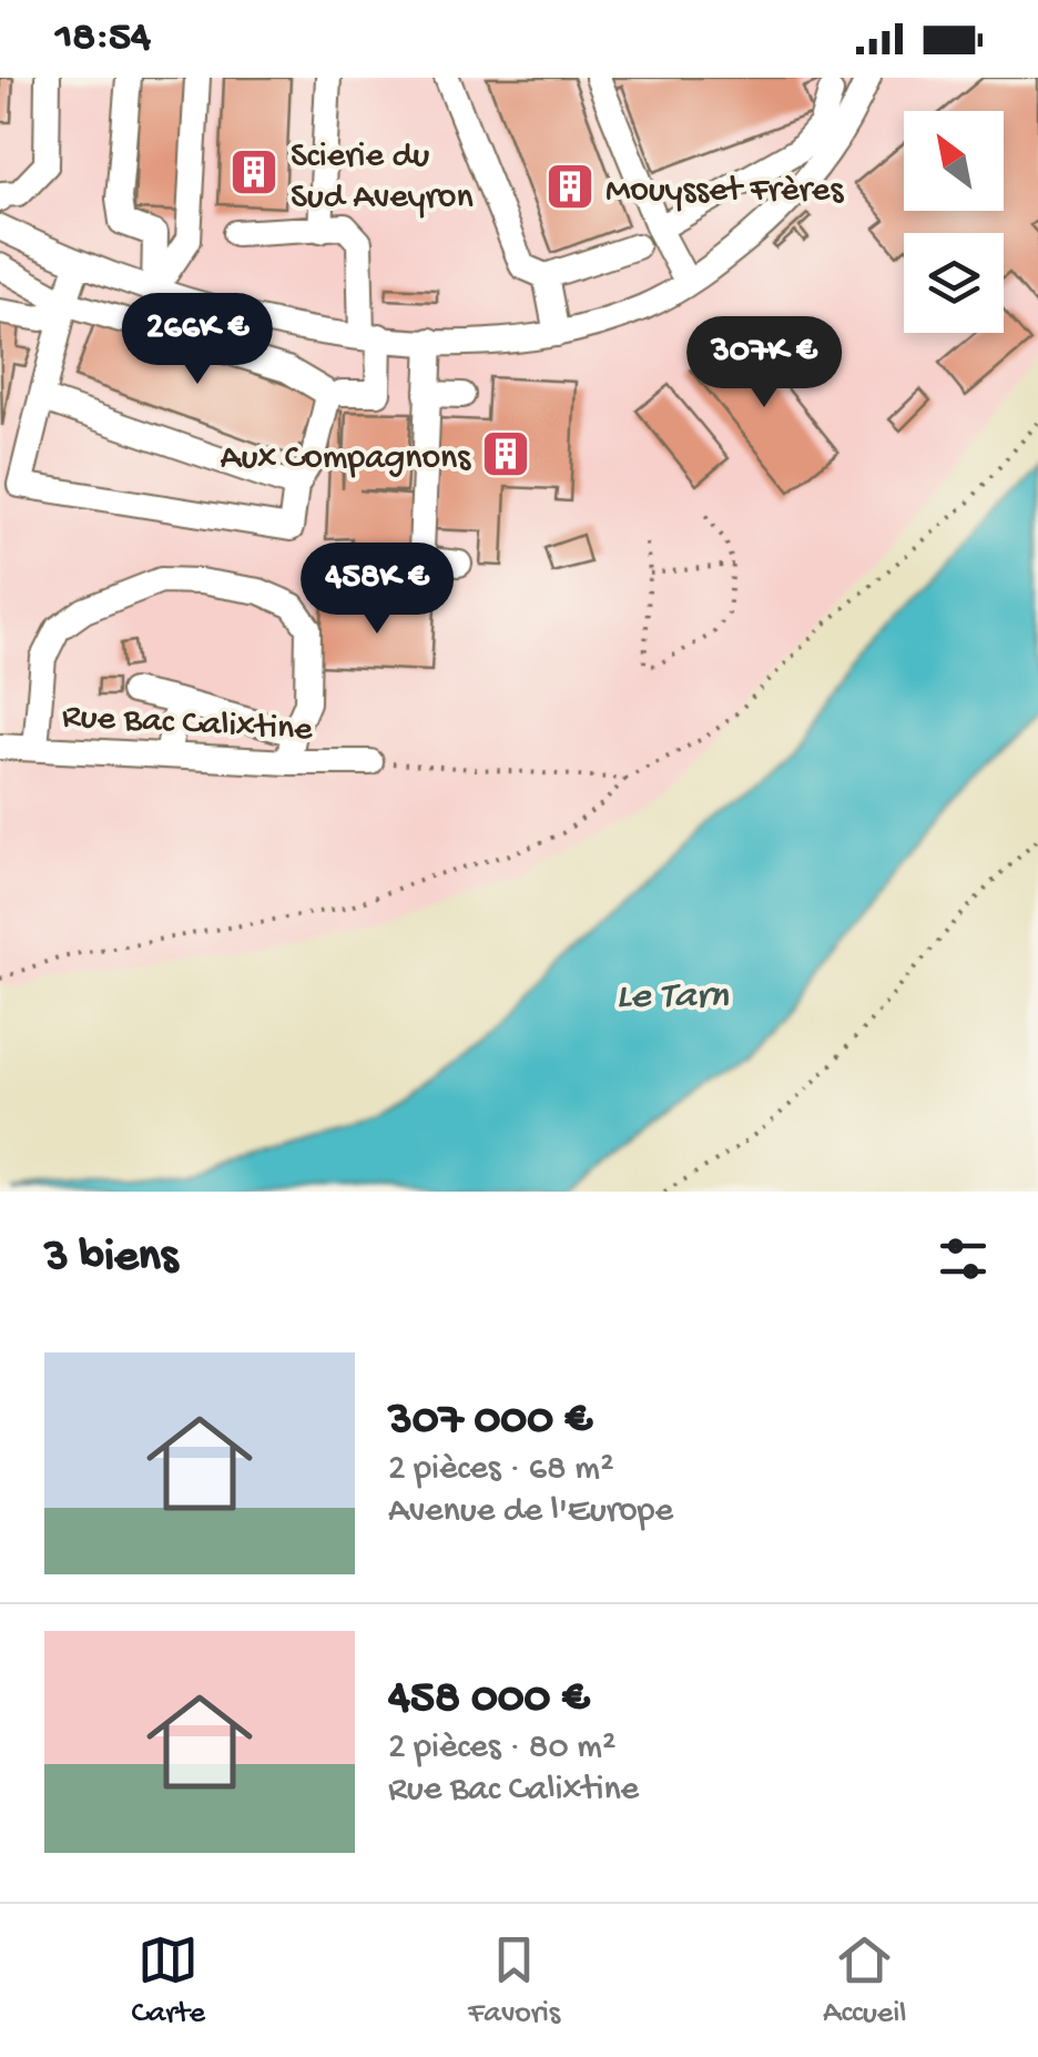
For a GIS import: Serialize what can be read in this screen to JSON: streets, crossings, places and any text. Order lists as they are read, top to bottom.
{
  "streets": {
    "street": ["Rue Bac Calixtine"]
  },
  "water": ["Le Tarn"],
  "places": {
    "building": ["Scierie du Sud Aveyron", "Mouysset Frères", "Aux Compagnons"]
  },
  "north": "top left",
  "page": {
    "status": "18:54",
    "price": ["266K €", "307K €", "458K €"],
    "heading": "3 biens",
    "list": [
      {
        "name": "307 000 €",
        "note": "2 pièces · 68 m² · Avenue de l'Europe"
      },
      {
        "name": "458 000 €",
        "note": "2 pièces · 80 m² · Rue Bac Calixtine"
      }
    ],
    "tabs": ["Carte", "Favoris", "Accueil"]
  }
}
